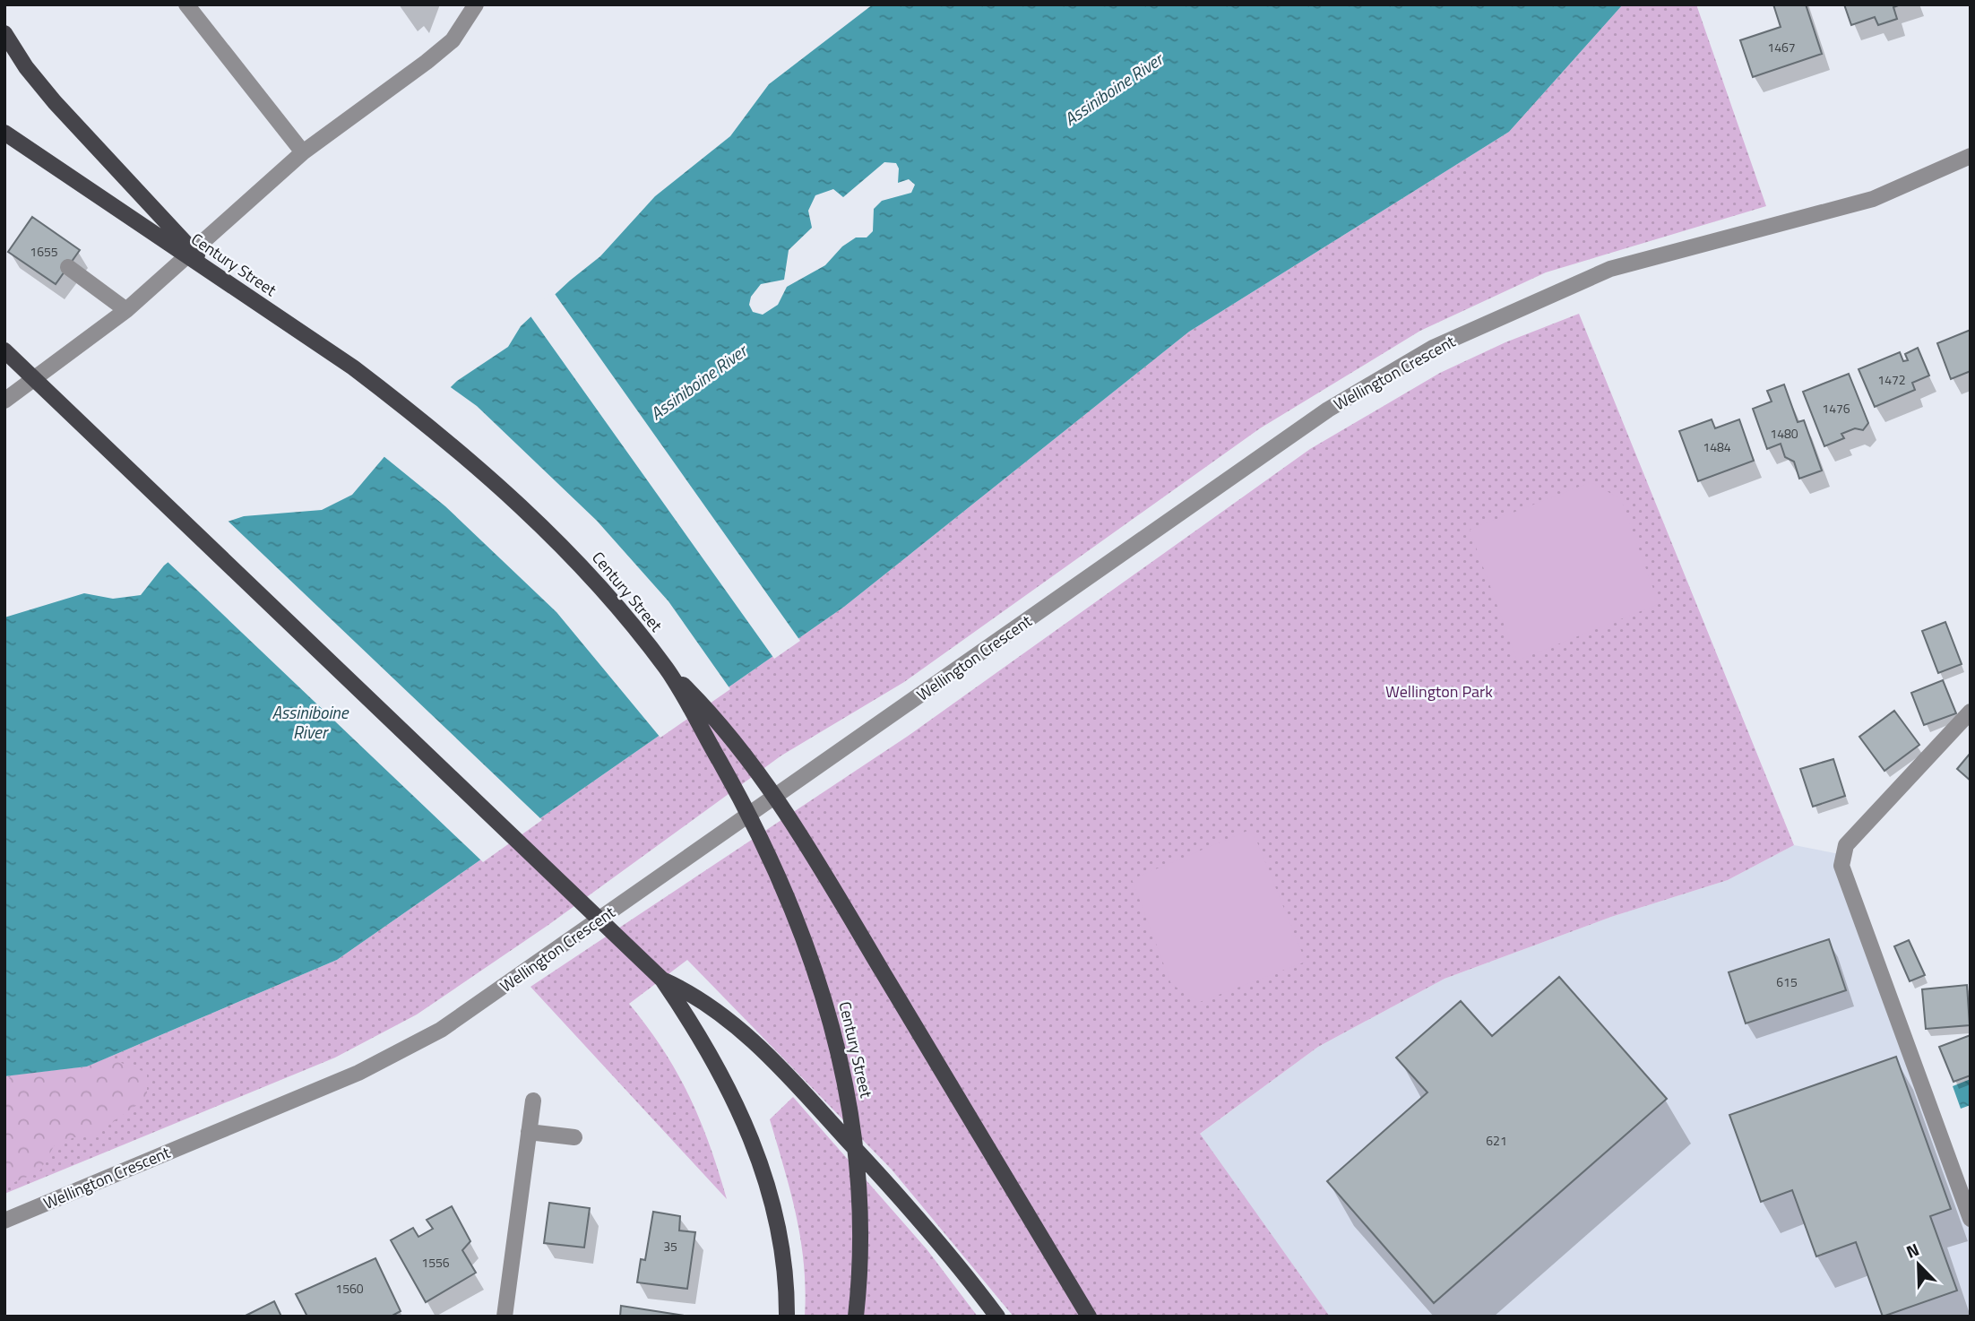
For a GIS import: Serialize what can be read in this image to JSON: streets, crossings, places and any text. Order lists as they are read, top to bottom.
{
  "streets": {
    "main road": ["Century Street"],
    "street": ["Wellington Crescent"]
  },
  "water": ["Assiniboine River"],
  "parks": ["Wellington Park"],
  "house_numbers": [
    "1467",
    "1655",
    "1472",
    "1476",
    "1480",
    "1484",
    "615",
    "621",
    "35",
    "1556",
    "1560"
  ],
  "north": "top left"
}
